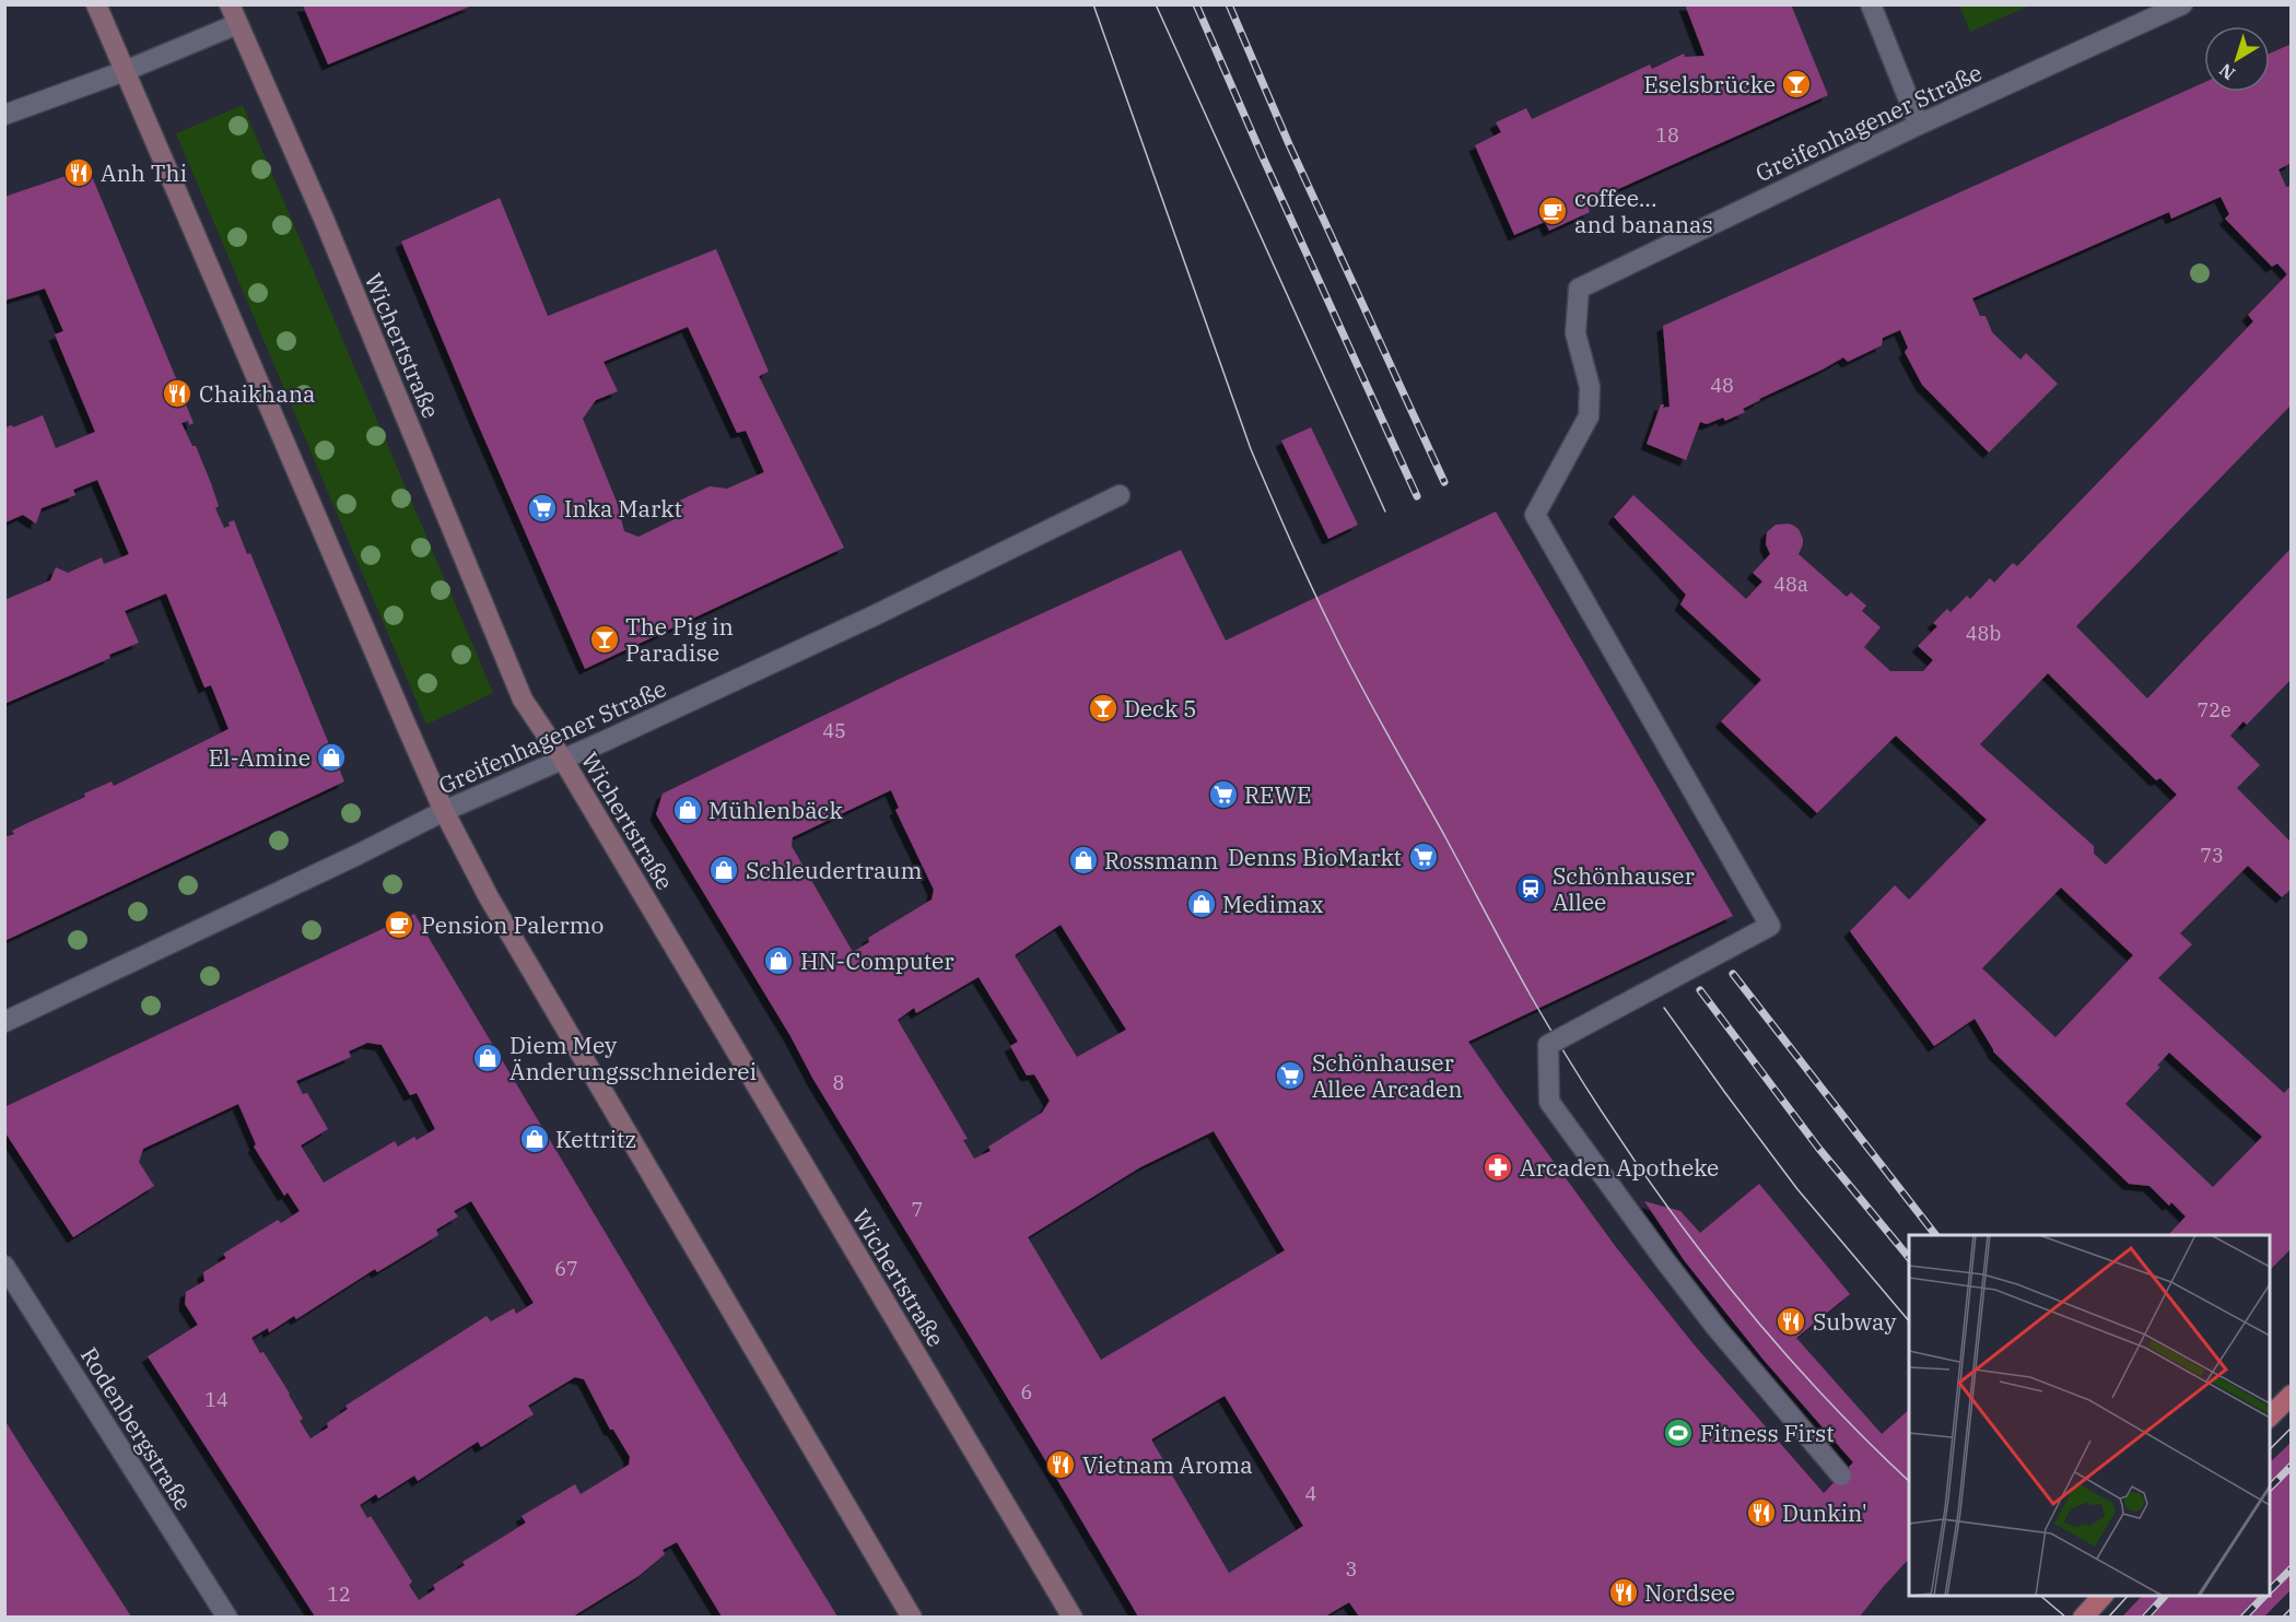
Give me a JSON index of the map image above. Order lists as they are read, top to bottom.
{
  "streets": {
    "street": ["Greifenhagener Straße", "Wichertstraße", "Rodenbergstraße"]
  },
  "crossings": [
    ["Greifenhagener Straße", "Wichertstraße"]
  ],
  "places": {
    "bar": ["Eselsbrücke", "The Pig in Paradise", "Deck 5"],
    "restaurant": [
      "Anh Thi",
      "Chaikhana",
      "Subway",
      "Vietnam Aroma",
      "Dunkin'",
      "Nordsee"
    ],
    "cafe": ["coffee... and bananas", "Pension Palermo"],
    "supermarket": [
      "Inka Markt",
      "REWE",
      "Denns BioMarkt",
      "Schönhauser Allee Arcaden"
    ],
    "shop": [
      "El-Amine",
      "Mühlenbäck",
      "Rossmann",
      "Schleudertraum",
      "Medimax",
      "HN-Computer",
      "Diem Mey Änderungsschneiderei",
      "Kettritz"
    ],
    "station": ["Schönhauser Allee"],
    "pharmacy": ["Arcaden Apotheke"],
    "sports": ["Fitness First"]
  },
  "house_numbers": [
    "18",
    "48",
    "48a",
    "48b",
    "72e",
    "45",
    "73",
    "8",
    "7",
    "67",
    "6",
    "14",
    "4",
    "3",
    "12"
  ],
  "north": "bottom left"
}
